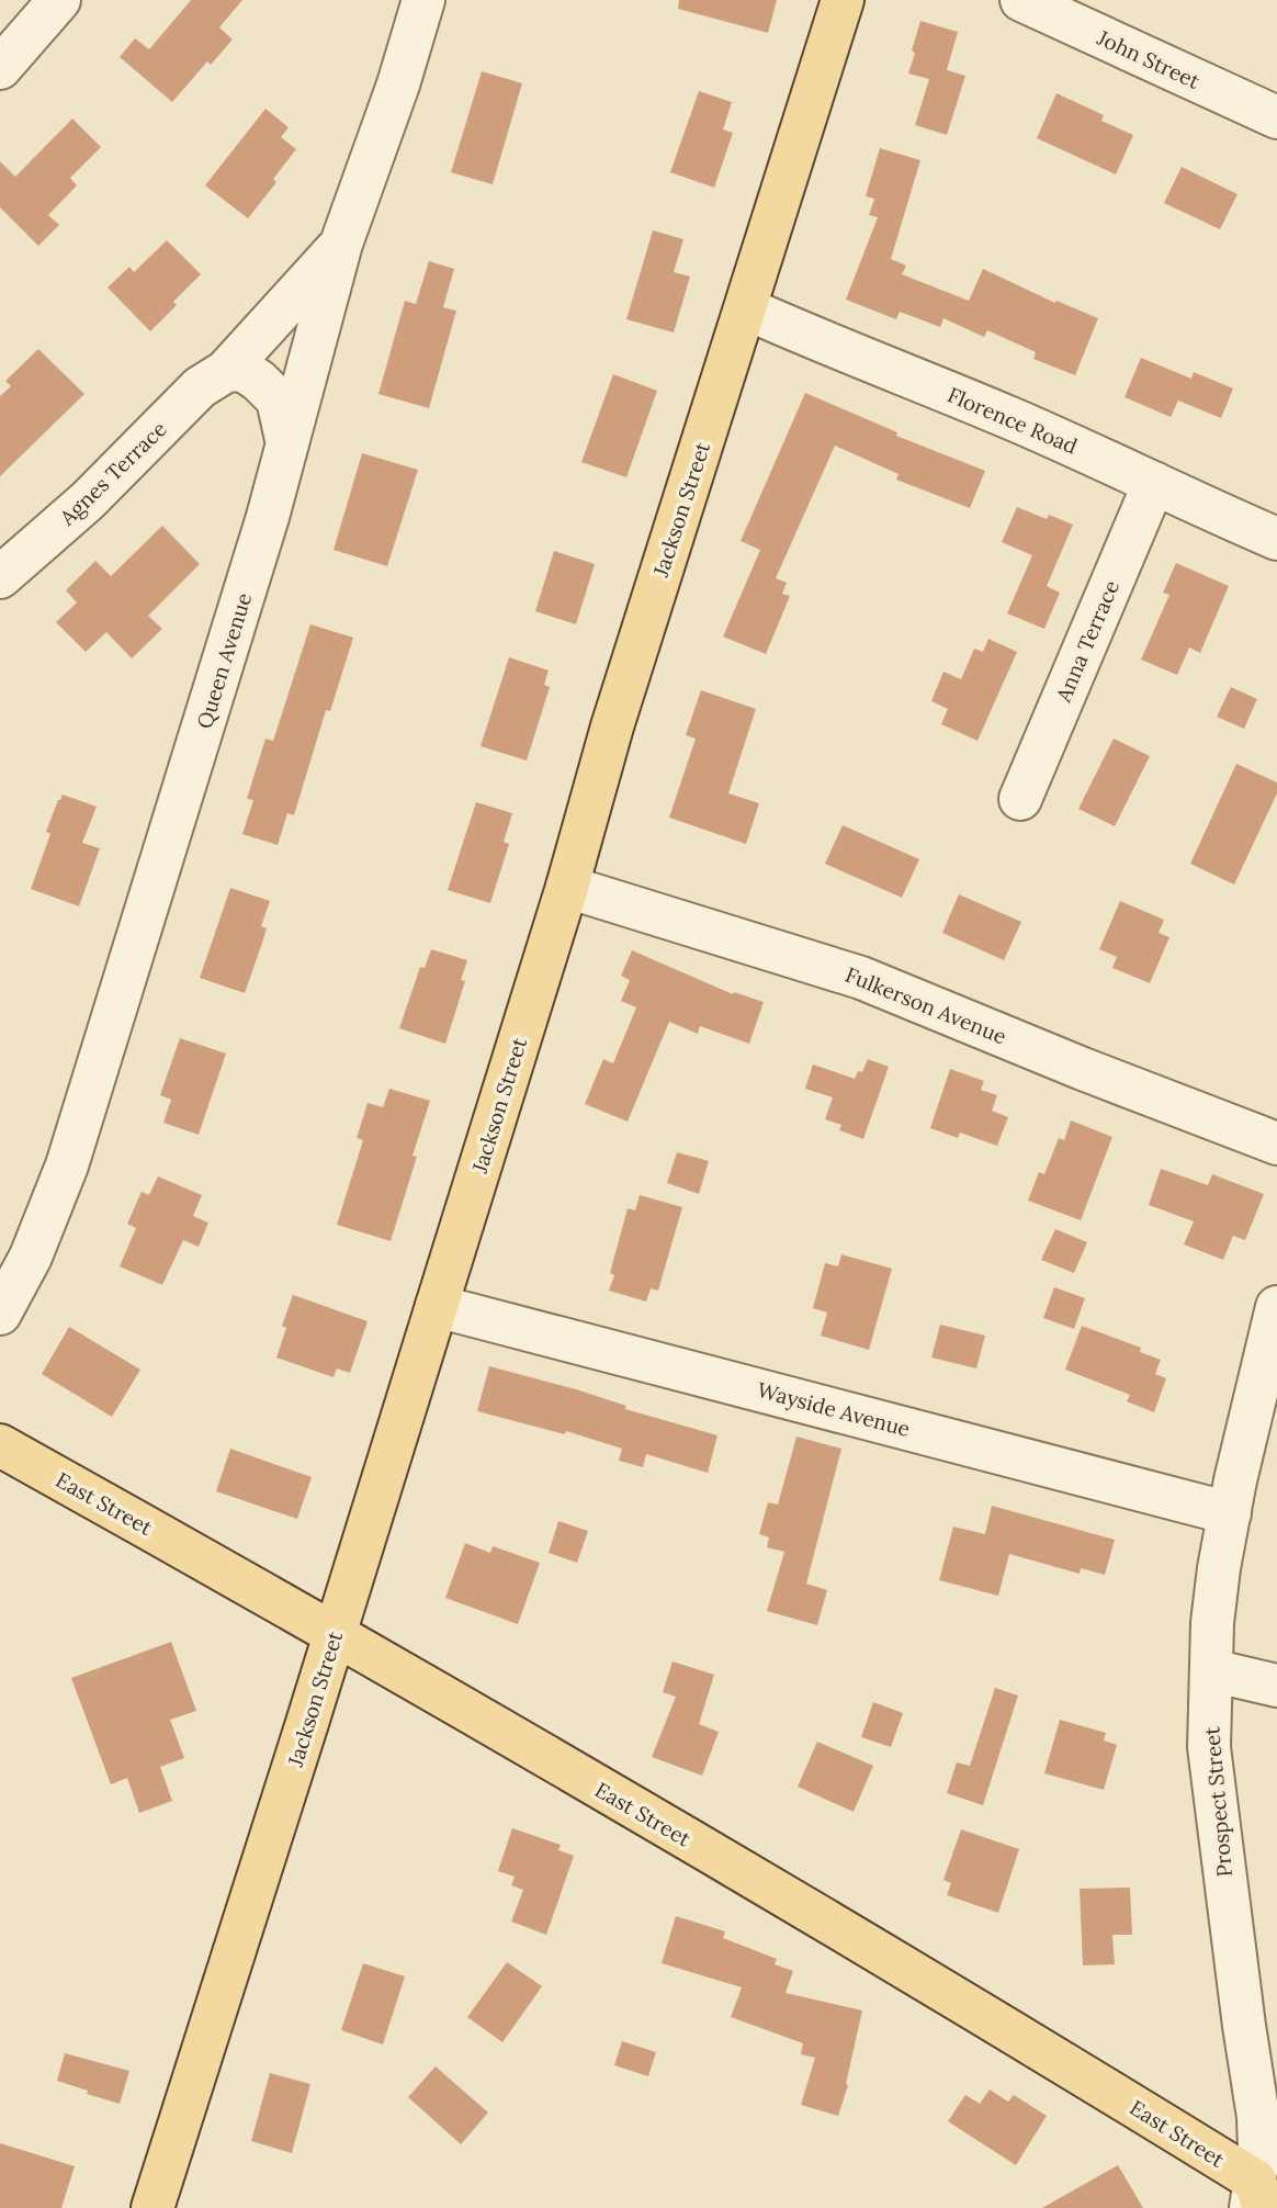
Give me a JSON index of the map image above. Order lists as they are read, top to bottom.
{
  "streets": {
    "main road": ["Jackson Street", "East Street"],
    "street": [
      "John Street",
      "Florence Road",
      "Agnes Terrace",
      "Anna Terrace",
      "Queen Avenue",
      "Fulkerson Avenue",
      "Wayside Avenue",
      "Prospect Street"
    ]
  },
  "crossings": [
    ["Florence Road", "Jackson Street"],
    ["Florence Road", "Anna Terrace"],
    ["Agnes Terrace", "Queen Avenue"],
    ["Jackson Street", "Fulkerson Avenue"],
    ["Jackson Street", "Wayside Avenue"],
    ["Jackson Street", "East Street"],
    ["Wayside Avenue", "Prospect Street"],
    ["East Street", "Prospect Street"]
  ]
}
